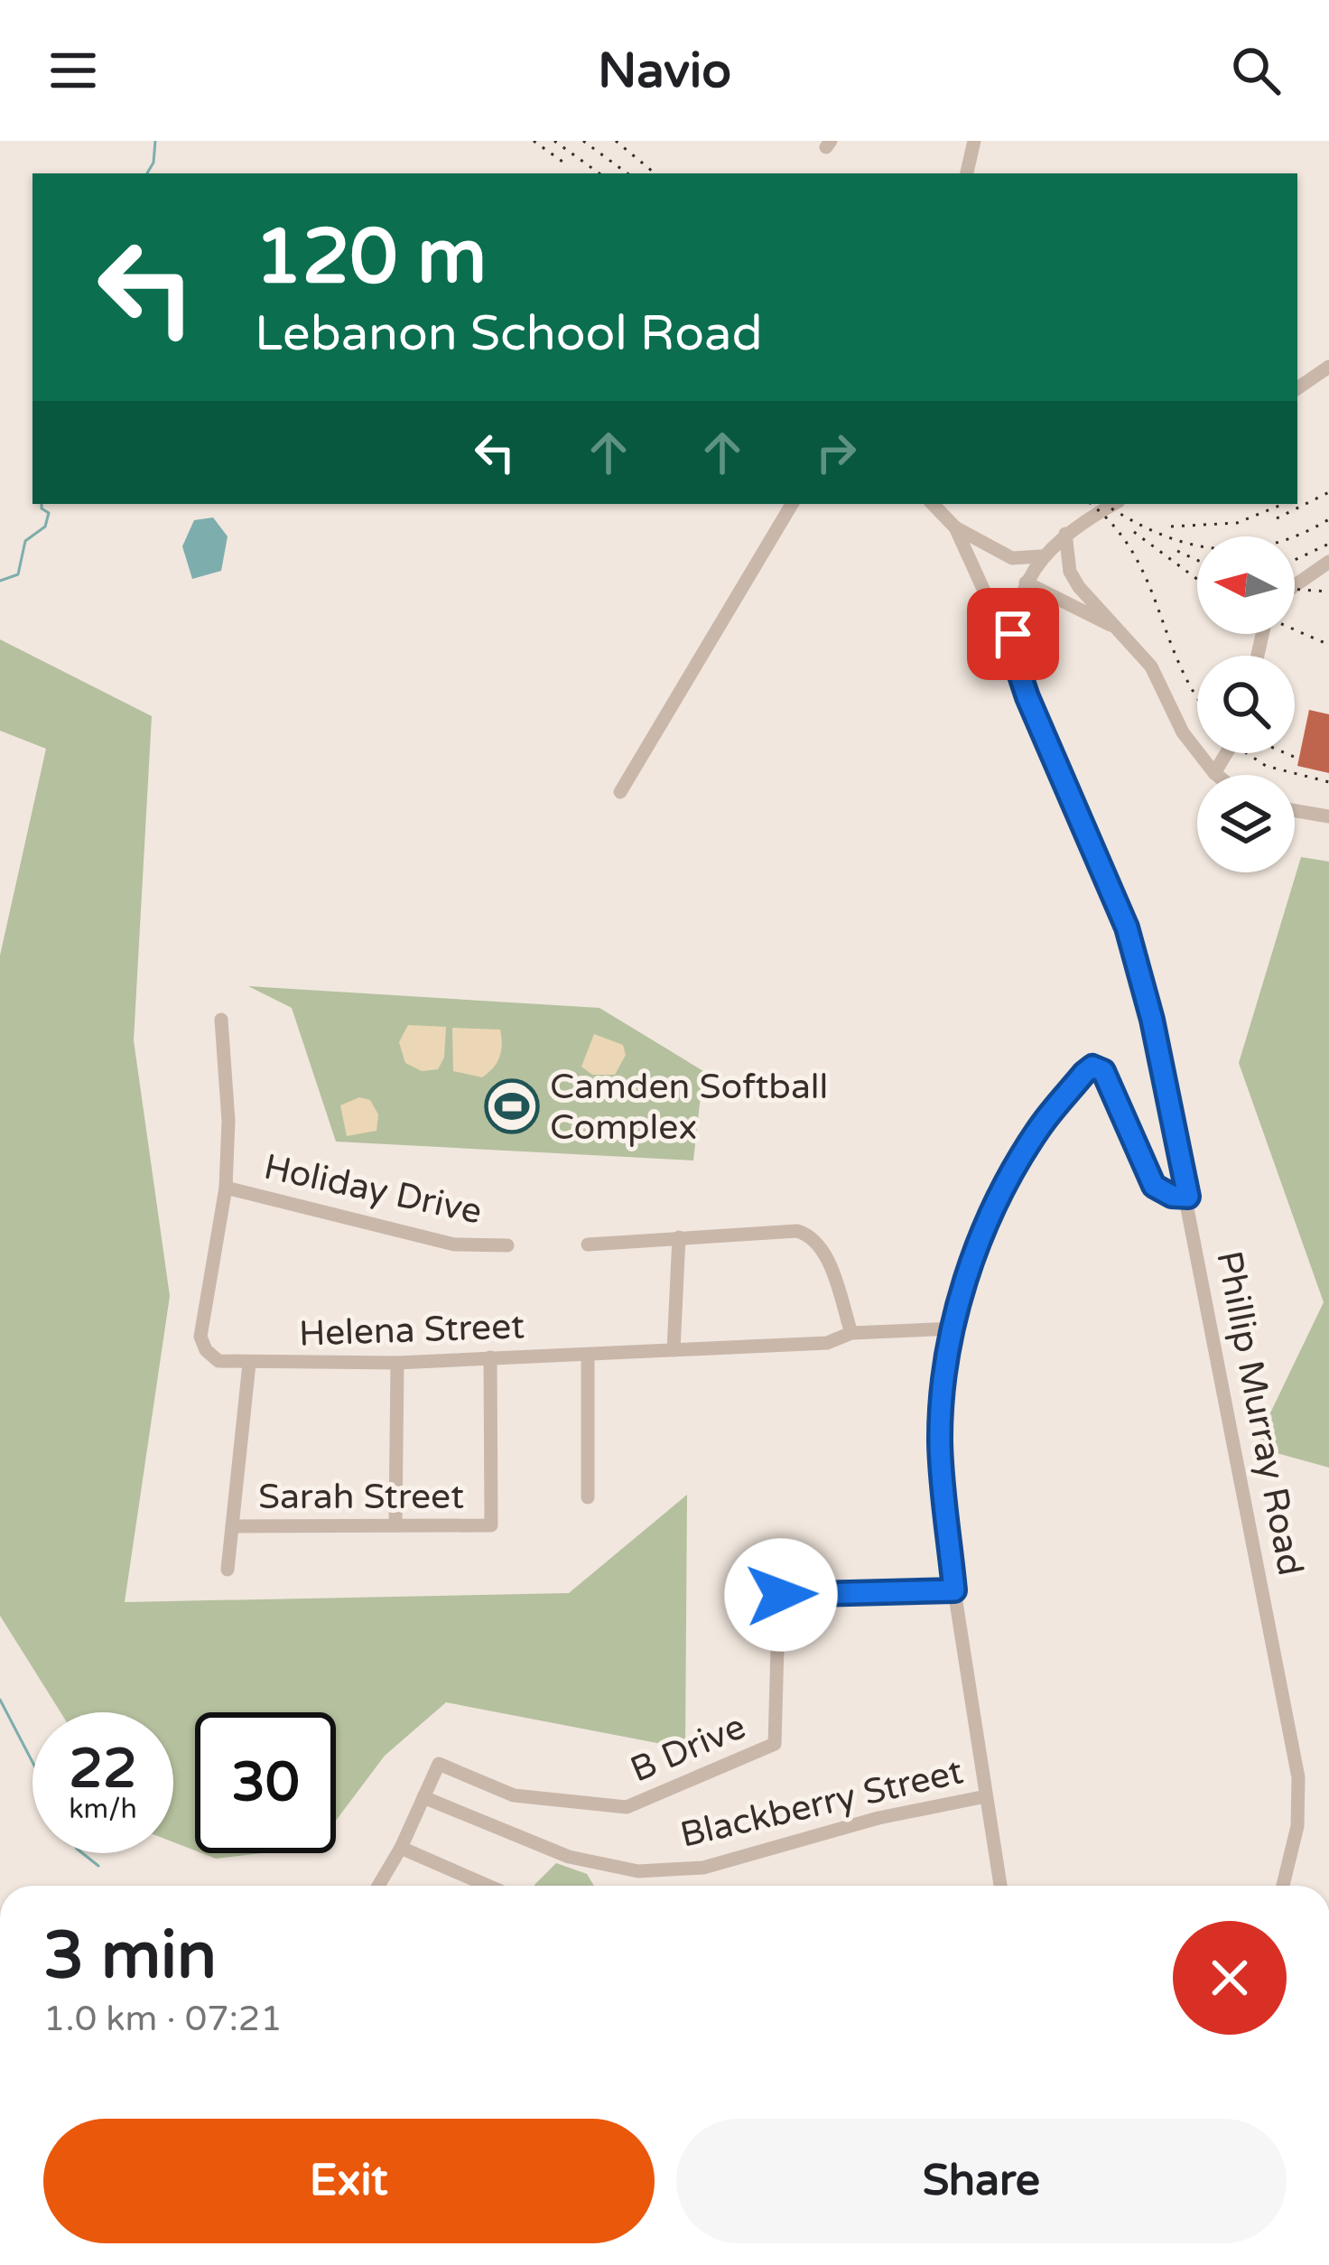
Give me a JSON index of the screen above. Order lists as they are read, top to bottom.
{
  "streets": {
    "street": [
      "Holiday Drive",
      "Helena Street",
      "Phillip Murray Road",
      "Sarah Street",
      "B Drive",
      "Blackberry Street"
    ]
  },
  "crossings": [
    ["Holiday Drive", "Helena Street"],
    ["Helena Street", "Sarah Street"],
    ["B Drive", "Blackberry Street"]
  ],
  "places": {
    "sports": ["Camden Softball Complex"]
  },
  "north": "left",
  "page": {
    "header": "Navio",
    "turn": ["120 m", "Lebanon School Road"],
    "speed": "22 km/h",
    "limit": "30",
    "heading": ["3 min", "1.0 km · 07:21"],
    "buttons": ["Exit", "Share"]
  }
}
